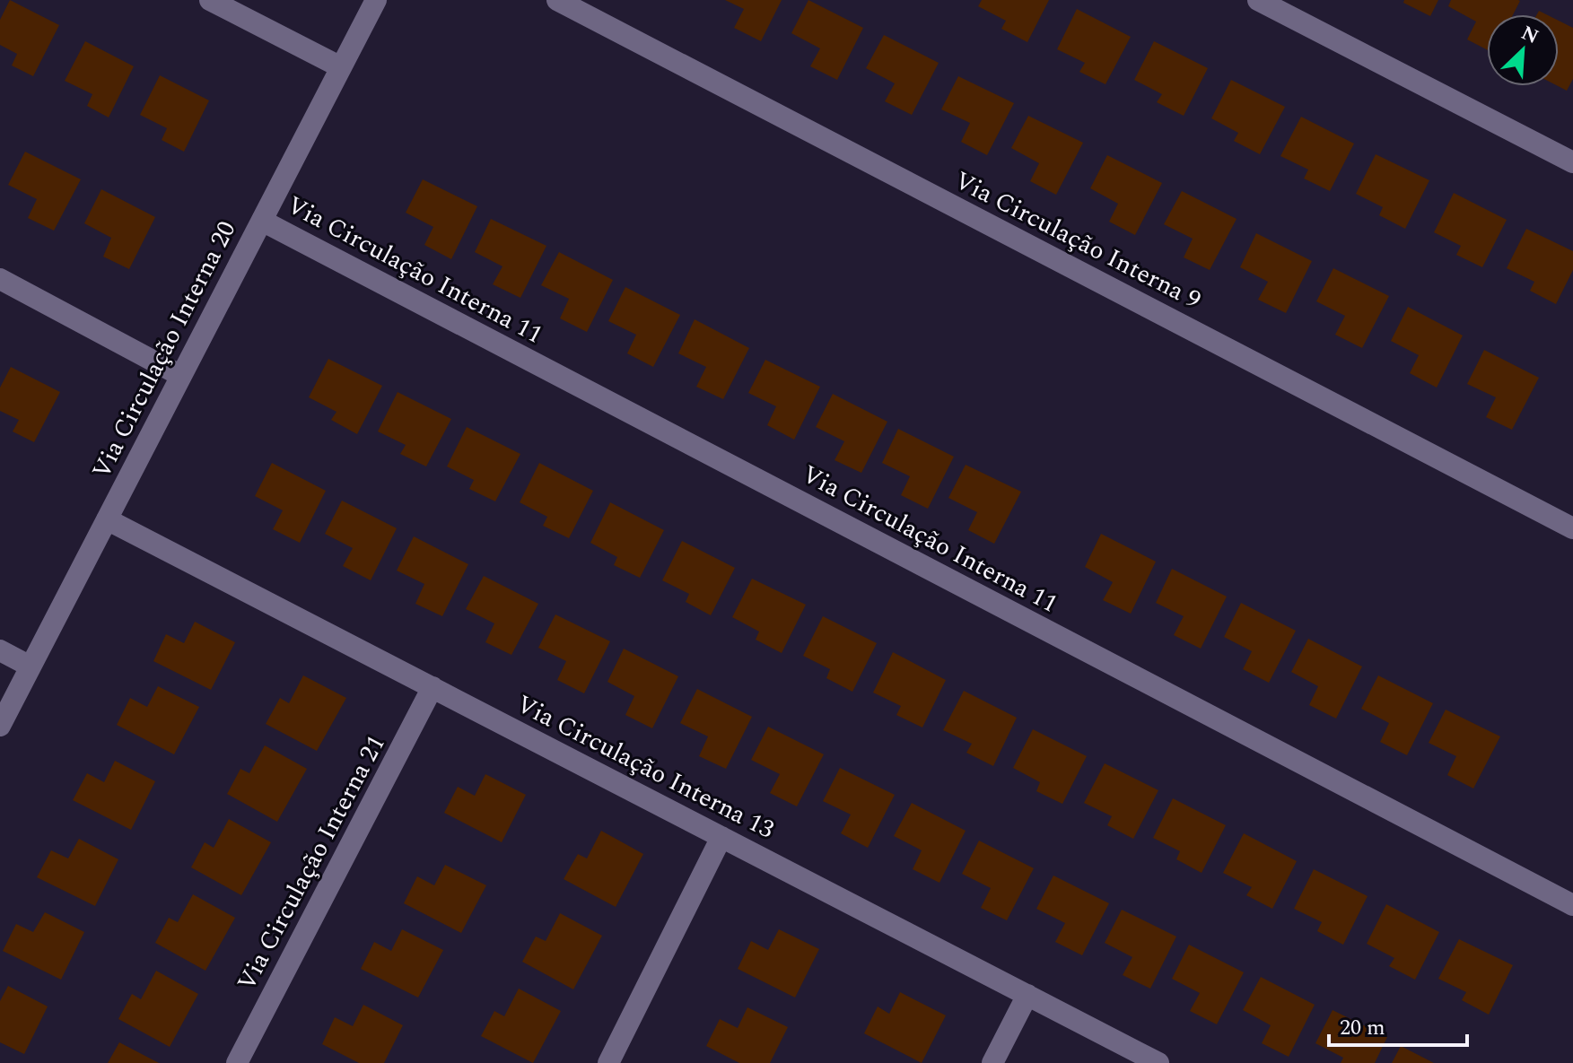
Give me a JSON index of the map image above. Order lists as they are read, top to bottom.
{
  "streets": {
    "street": [
      "Via Circulação Interna 9",
      "Via Circulação Interna 11",
      "Via Circulação Interna 20",
      "Via Circulação Interna 13",
      "Via Circulação Interna 21"
    ]
  },
  "crossings": [
    ["Via Circulação Interna 11", "Via Circulação Interna 20"],
    ["Via Circulação Interna 20", "Via Circulação Interna 13"],
    ["Via Circulação Interna 13", "Via Circulação Interna 21"]
  ],
  "scale_bar": "20 m",
  "north": "top right"
}
